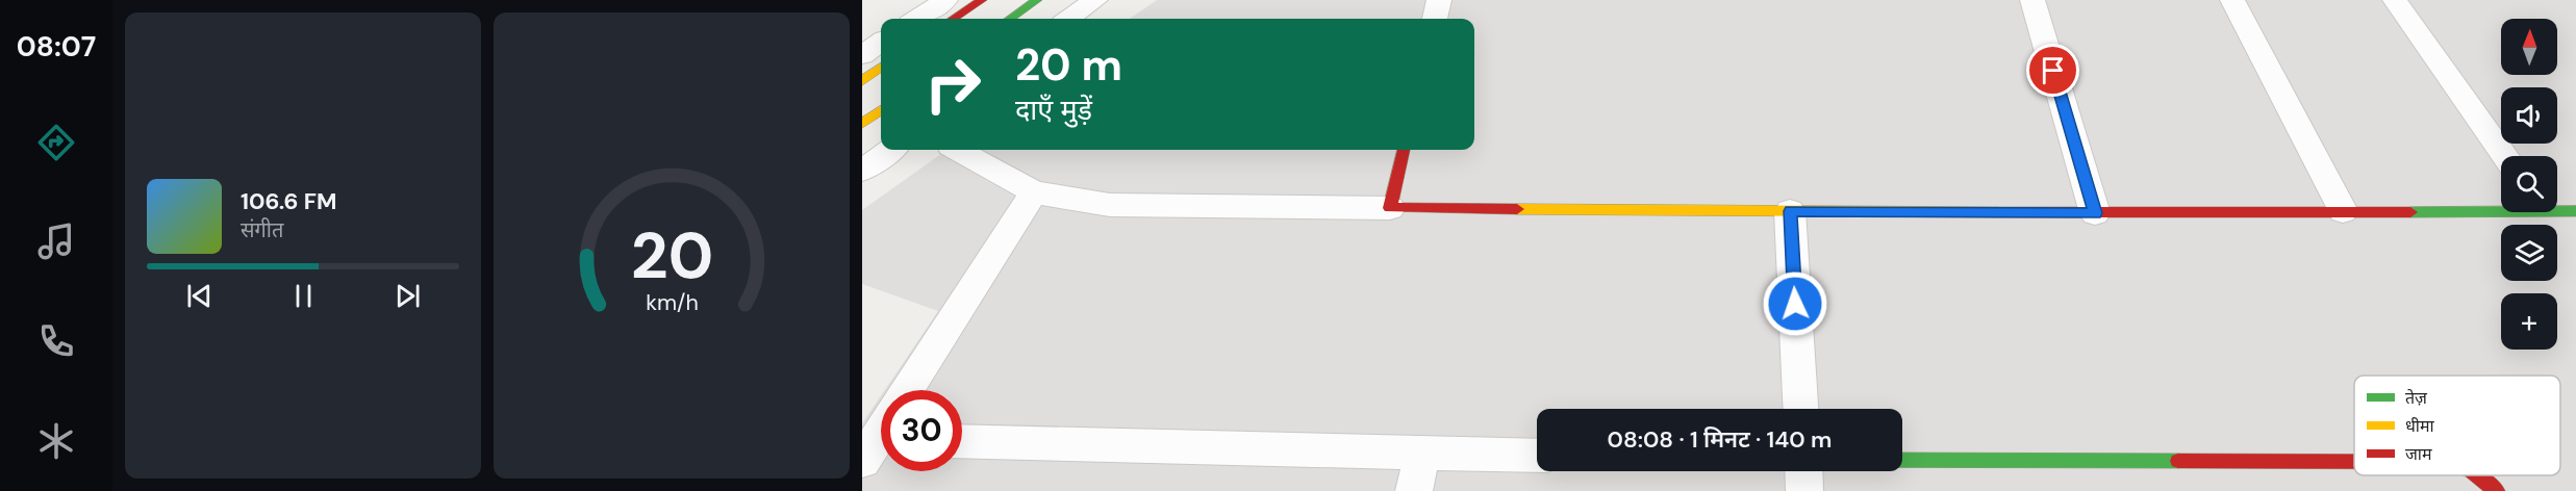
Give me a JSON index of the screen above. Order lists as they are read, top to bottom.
{
  "legend": ["तेज़", "धीमा", "जाम"],
  "north": "top",
  "page": {
    "tabs": "08:07",
    "map_buttons": "+",
    "turn": ["20 m", "दाएँ मुड़ें"],
    "song": ["106.6 FM", "संगीत"],
    "limit": "30",
    "trip": "08:08 · 1 मिनट · 140 m",
    "gauge": ["20", "km/h"]
  }
}
